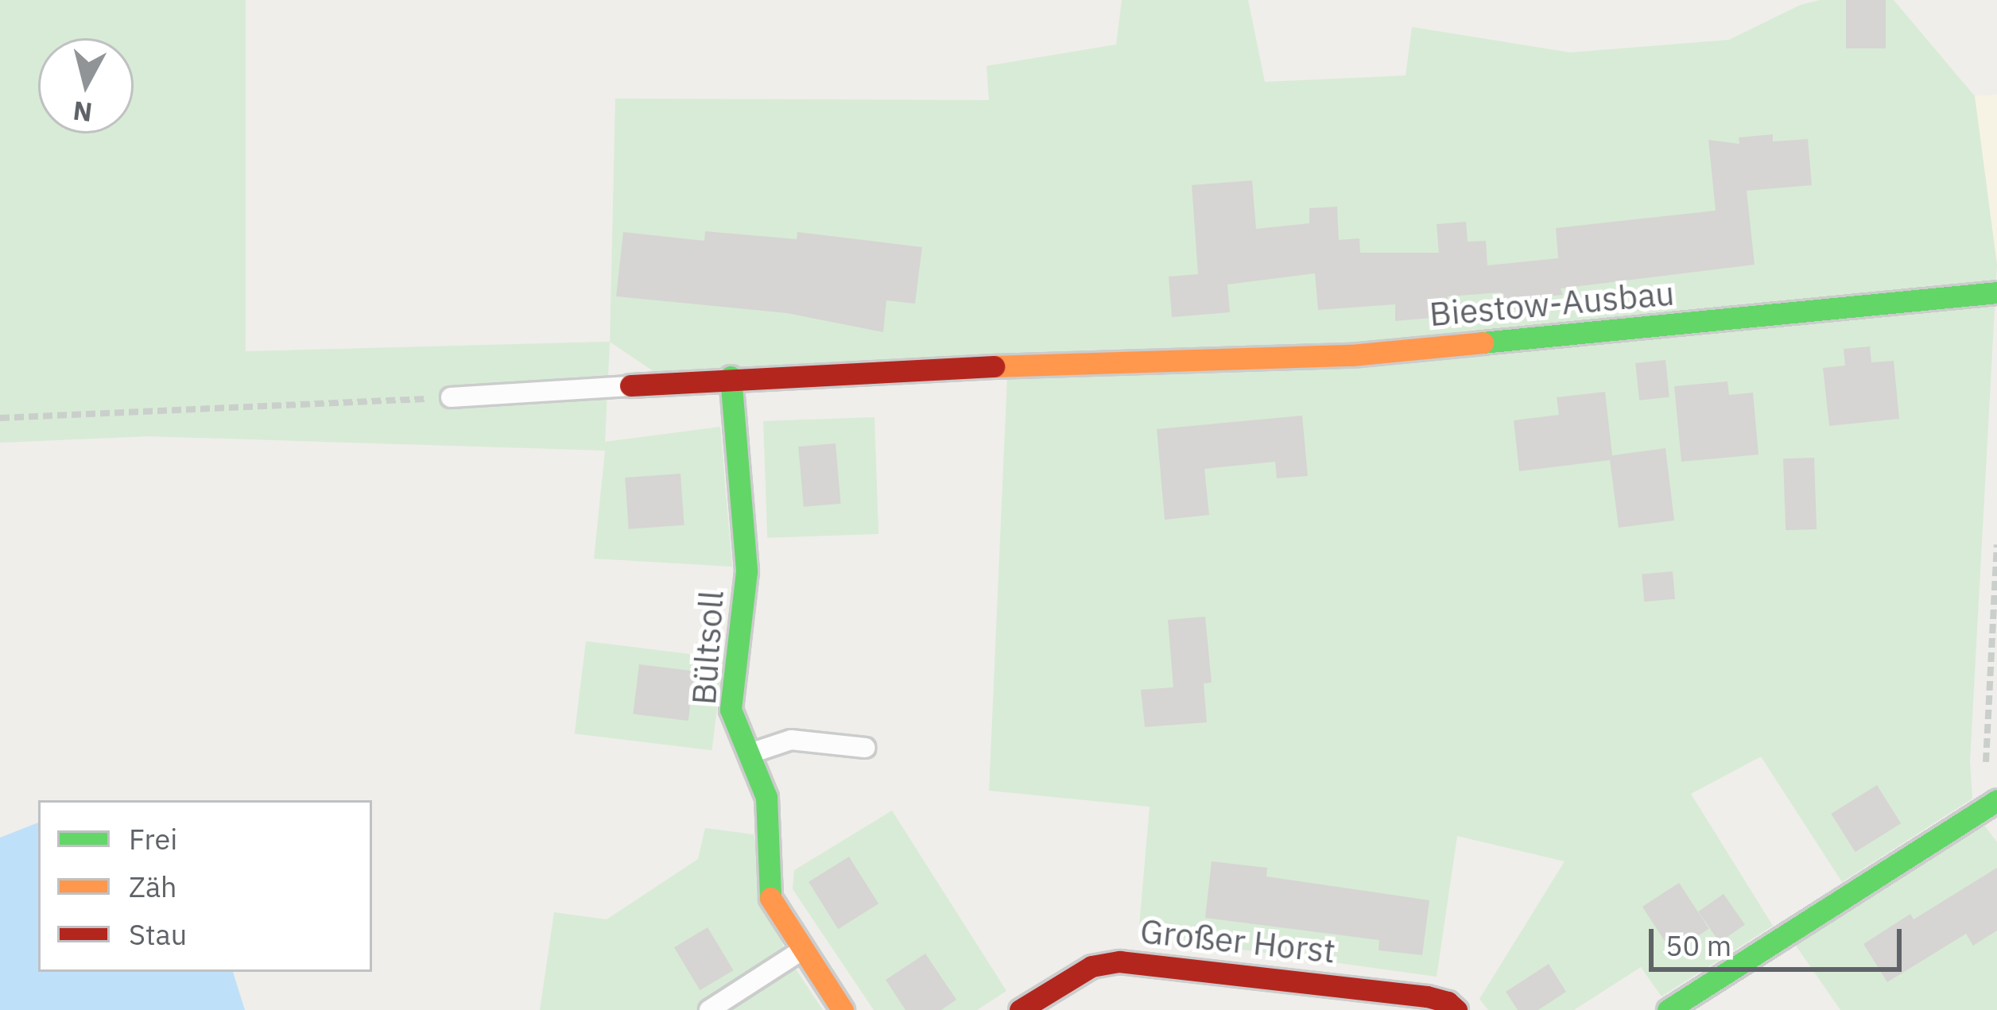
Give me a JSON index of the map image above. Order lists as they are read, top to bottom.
{
  "streets": {
    "street": ["Biestow-Ausbau", "Bültsoll", "Großer Horst"]
  },
  "crossings": [
    ["Biestow-Ausbau", "Bültsoll"]
  ],
  "legend": ["Frei", "Zäh", "Stau"],
  "scale_bar": "50 m",
  "north": "bottom"
}
